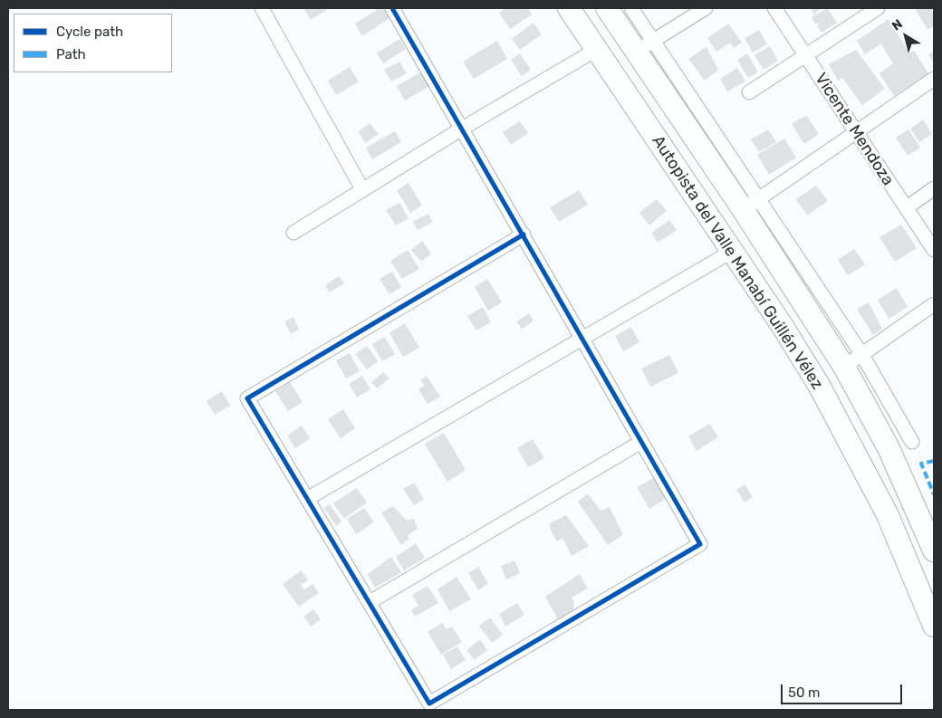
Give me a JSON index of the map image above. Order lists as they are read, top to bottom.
{
  "streets": {
    "main road": ["Autopista del Valle Manabí Guillén Vélez"],
    "street": ["Vicente Mendoza"]
  },
  "legend": ["Cycle path", "Path"],
  "scale_bar": "50 m",
  "north": "top left"
}
